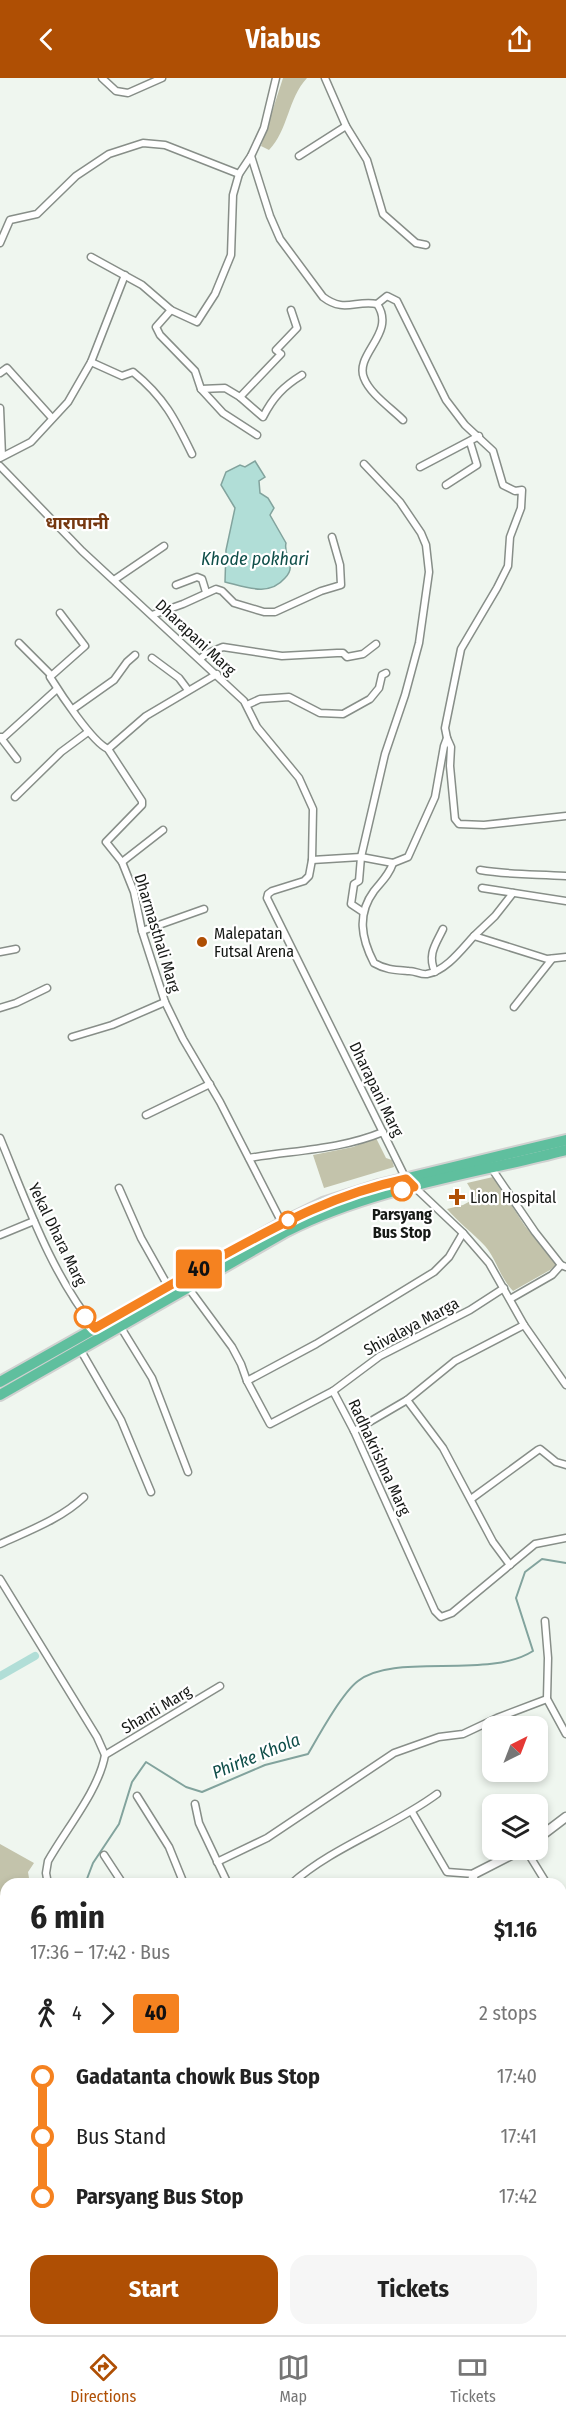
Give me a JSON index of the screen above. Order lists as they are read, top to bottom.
{
  "streets": {
    "street": [
      "Dharapani Marg",
      "Dharmasthali Marg",
      "Yekal Dhara Marg",
      "Shivalaya Marga",
      "Radhakrishna Marg",
      "Shanti Marg"
    ]
  },
  "crossings": [
    ["Shivalaya Marga", "Radhakrishna Marg"]
  ],
  "districts": ["धारापानी"],
  "water": ["Khode pokhari", "Phirke Khola"],
  "places": {
    "other": ["Malepatan Futsal Arena", "Parsyang Bus Stop"],
    "health": ["Lion Hospital"]
  },
  "lines": ["bus line 40"],
  "north": "top right",
  "page": {
    "header": "Viabus",
    "on_map": "40",
    "heading": ["6 min", "17:36 – 17:42 · Bus", "$1.16"],
    "legs": ["4", "40", "2 stops"],
    "list": [
      {
        "name": "Gadatanta chowk Bus Stop",
        "value": "17:40"
      },
      {
        "name": "Bus Stand",
        "value": "17:41"
      },
      {
        "name": "Parsyang Bus Stop",
        "value": "17:42"
      }
    ],
    "buttons": ["Start", "Tickets"],
    "tabs": ["Directions", "Map", "Tickets"]
  }
}
